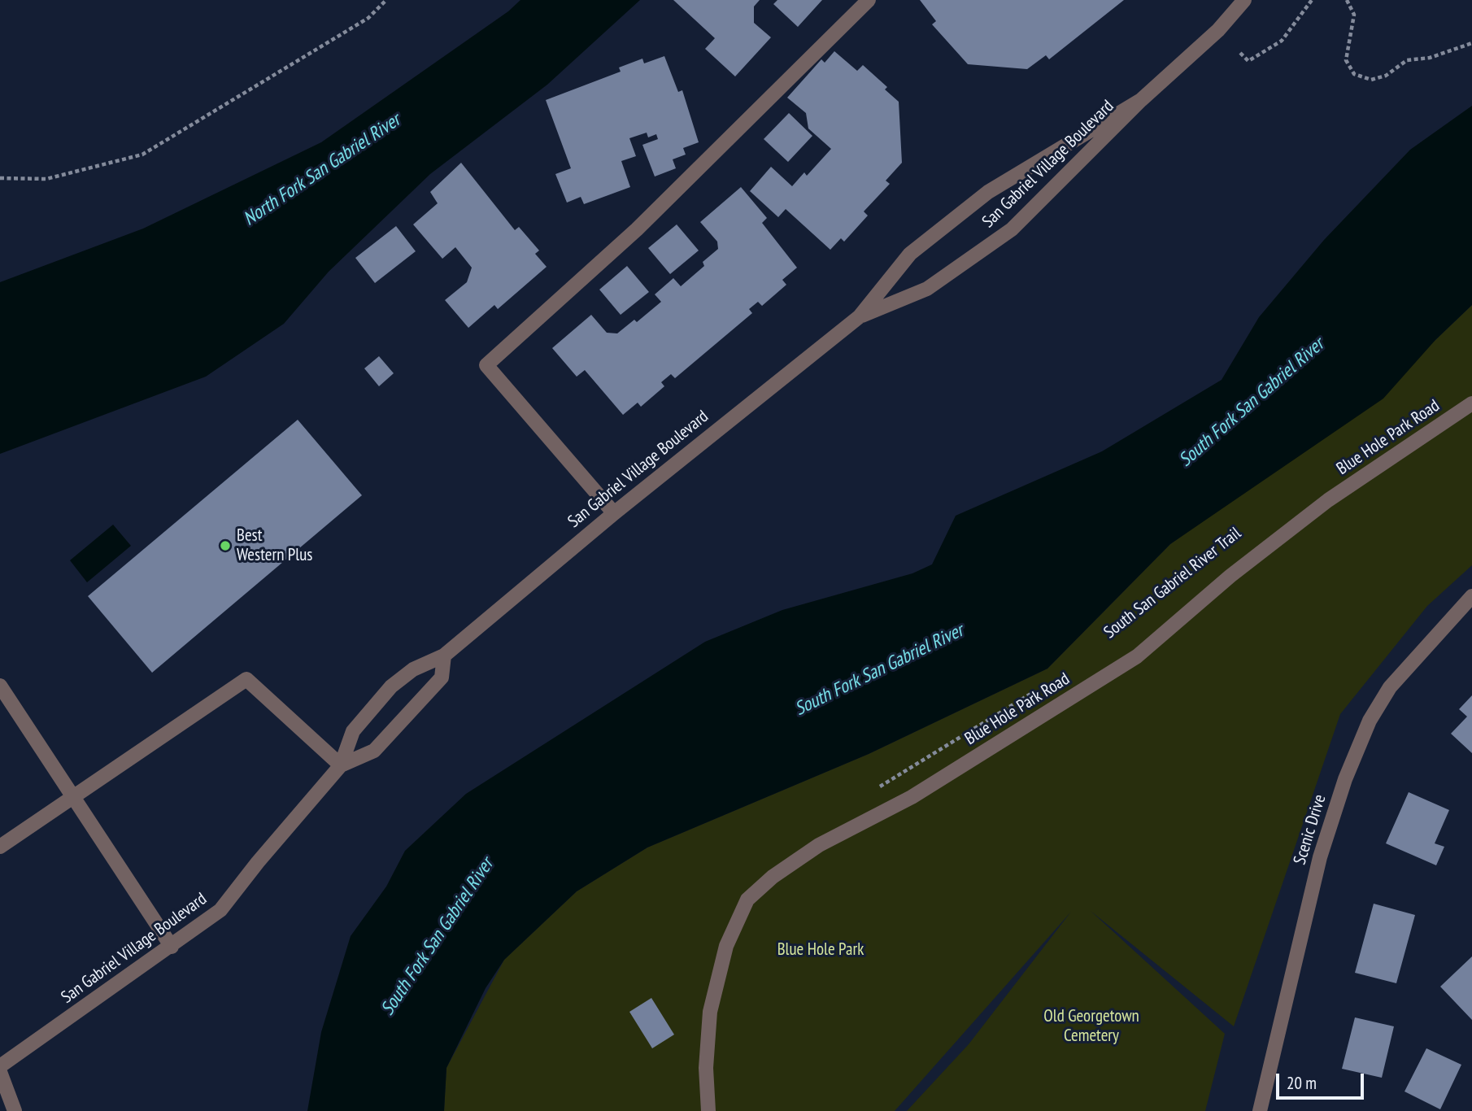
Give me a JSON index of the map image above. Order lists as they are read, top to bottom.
{
  "streets": {
    "street": ["San Gabriel Village Boulevard", "Blue Hole Park Road", "Scenic Drive"]
  },
  "water": ["North Fork San Gabriel River", "South Fork San Gabriel River"],
  "parks": ["Blue Hole Park", "Old Georgetown Cemetery"],
  "places": ["Best Western Plus"],
  "scale_bar": "20 m"
}
